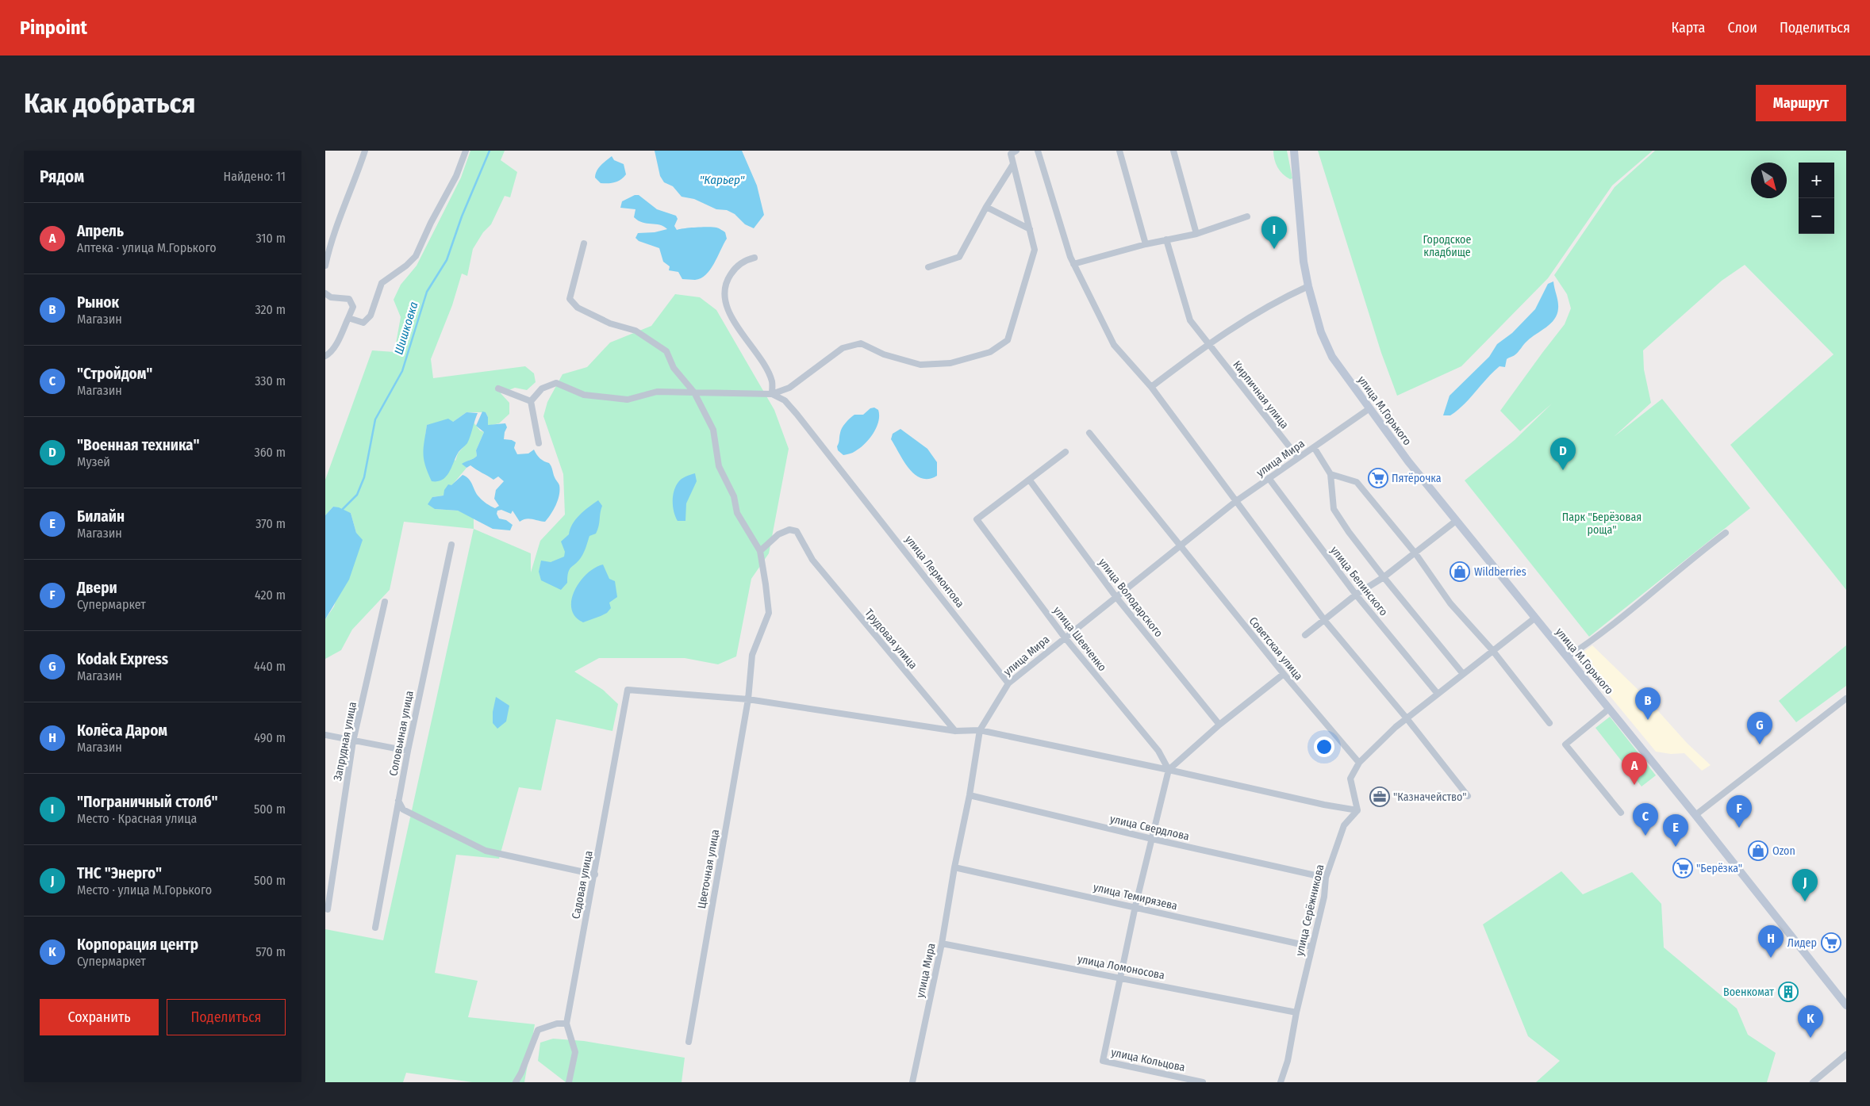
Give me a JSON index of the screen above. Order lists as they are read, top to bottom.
{
  "streets": {
    "main road": ["улица М.Горького"],
    "street": [
      "Кирпичная улица",
      "улица Мира",
      "улица Лермонтова",
      "улица Белинского",
      "улица Володарского",
      "Трудовая улица",
      "улица Шевченко",
      "Советская улица",
      "Соловьиная улица",
      "Запрудная улица",
      "улица Свердлова",
      "Цветочная улица",
      "Садовая улица",
      "улица Темирязева",
      "улица Серёжникова",
      "улица Ломоносова",
      "улица Кольцова"
    ]
  },
  "crossings": [
    ["Кирпичная улица", "улица Мира"],
    ["улица М.Горького", "улица Мира"],
    ["улица Мира", "улица Лермонтова"],
    ["улица Мира", "улица Белинского"],
    ["улица Мира", "улица Володарского"],
    ["улица Мира", "улица Шевченко"],
    ["улица Мира", "Советская улица"],
    ["улица Мира", "улица Свердлова"],
    ["улица Мира", "улица Темирязева"],
    ["улица Мира", "улица Ломоносова"],
    ["улица Володарского", "улица Шевченко"],
    ["Трудовая улица", "Цветочная улица"],
    ["улица Свердлова", "улица Серёжникова"],
    ["Цветочная улица", "Садовая улица"],
    ["улица Темирязева", "улица Серёжникова"],
    ["улица Серёжникова", "улица Ломоносова"],
    ["улица Ломоносова", "улица Кольцова"]
  ],
  "water": ["\"Карьер\"", "Шишковка"],
  "parks": ["Городское кладбище", "Парк \"Берёзовая роща\""],
  "places": {
    "supermarket": ["Пятёрочка", "\"Берёзка\"", "Лидер"],
    "shop": ["Wildberries", "Ozon"],
    "office": ["\"Казначейство\""],
    "building": ["Военкомат"]
  },
  "north": "bottom right",
  "page": {
    "header": "Pinpoint",
    "nav": ["Карта", "Слои", "Поделиться"],
    "buttons": [
      "Маршрут",
      ["Сохранить", "Поделиться"]
    ],
    "title": "Как добраться",
    "heading": ["Рядом", "Найдено: 11"],
    "map_buttons": ["+", "−"],
    "list": [
      {
        "mark": "A",
        "name": "Апрель",
        "note": "Аптека · улица М.Горького",
        "value": "310 m"
      },
      {
        "mark": "B",
        "name": "Рынок",
        "note": "Магазин",
        "value": "320 m"
      },
      {
        "mark": "C",
        "name": "\"Стройдом\"",
        "note": "Магазин",
        "value": "330 m"
      },
      {
        "mark": "D",
        "name": "\"Военная техника\"",
        "note": "Музей",
        "value": "360 m"
      },
      {
        "mark": "E",
        "name": "Билайн",
        "note": "Магазин",
        "value": "370 m"
      },
      {
        "mark": "F",
        "name": "Двери",
        "note": "Супермаркет",
        "value": "420 m"
      },
      {
        "mark": "G",
        "name": "Kodak Express",
        "note": "Магазин",
        "value": "440 m"
      },
      {
        "mark": "H",
        "name": "Колёса Даром",
        "note": "Магазин",
        "value": "490 m"
      },
      {
        "mark": "I",
        "name": "\"Пограничный столб\"",
        "note": "Место · Красная улица",
        "value": "500 m"
      },
      {
        "mark": "J",
        "name": "ТНС \"Энерго\"",
        "note": "Место · улица М.Горького",
        "value": "500 m"
      },
      {
        "mark": "K",
        "name": "Корпорация центр",
        "note": "Супермаркет",
        "value": "570 m"
      }
    ],
    "pins": [
      "I",
      "D",
      "B",
      "G",
      "A",
      "F",
      "C",
      "E",
      "J",
      "H",
      "K"
    ]
  }
}
